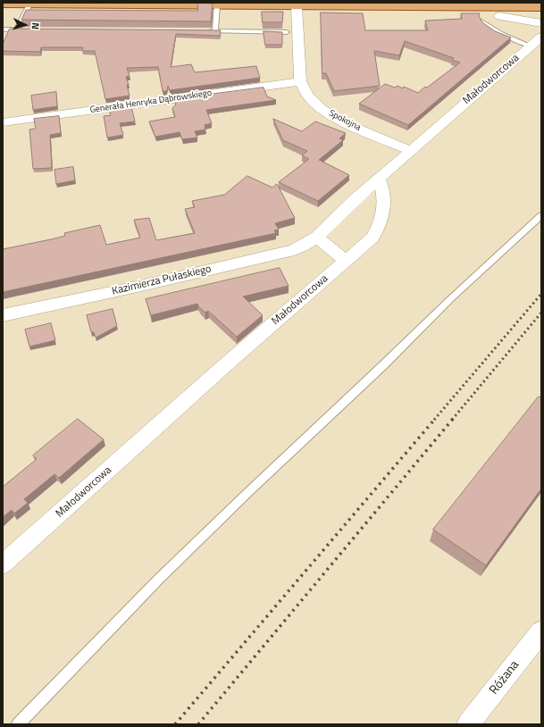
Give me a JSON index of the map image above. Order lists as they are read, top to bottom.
{
  "streets": {
    "street": [
      "Małodworcowa",
      "Generała Henryka Dąbrowskiego",
      "Spokojna",
      "Kazimierza Pułaskiego",
      "Różana"
    ]
  },
  "crossings": [
    ["Małodworcowa", "Spokojna"],
    ["Małodworcowa", "Kazimierza Pułaskiego"],
    ["Generała Henryka Dąbrowskiego", "Spokojna"]
  ],
  "north": "right"
}
